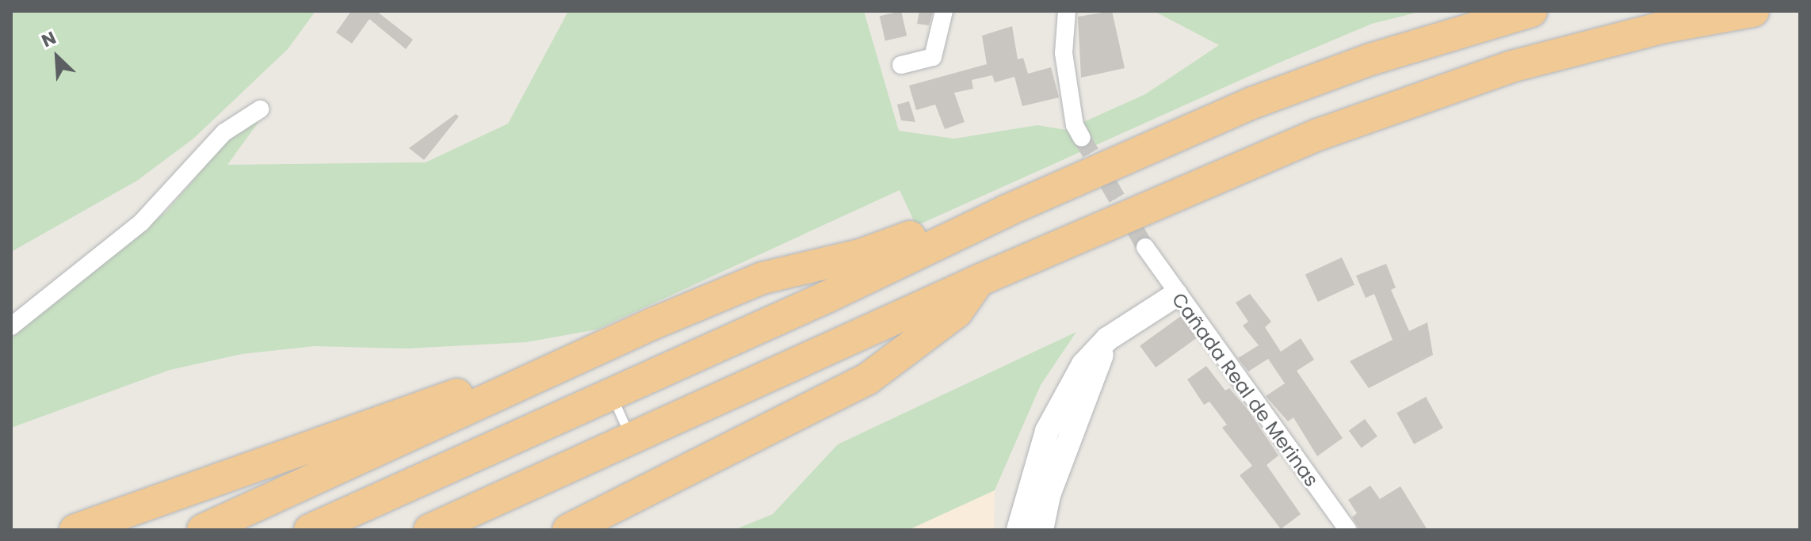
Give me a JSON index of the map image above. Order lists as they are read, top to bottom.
{
  "streets": {
    "street": ["Cañada Real de Merinas"]
  },
  "north": "top left"
}
